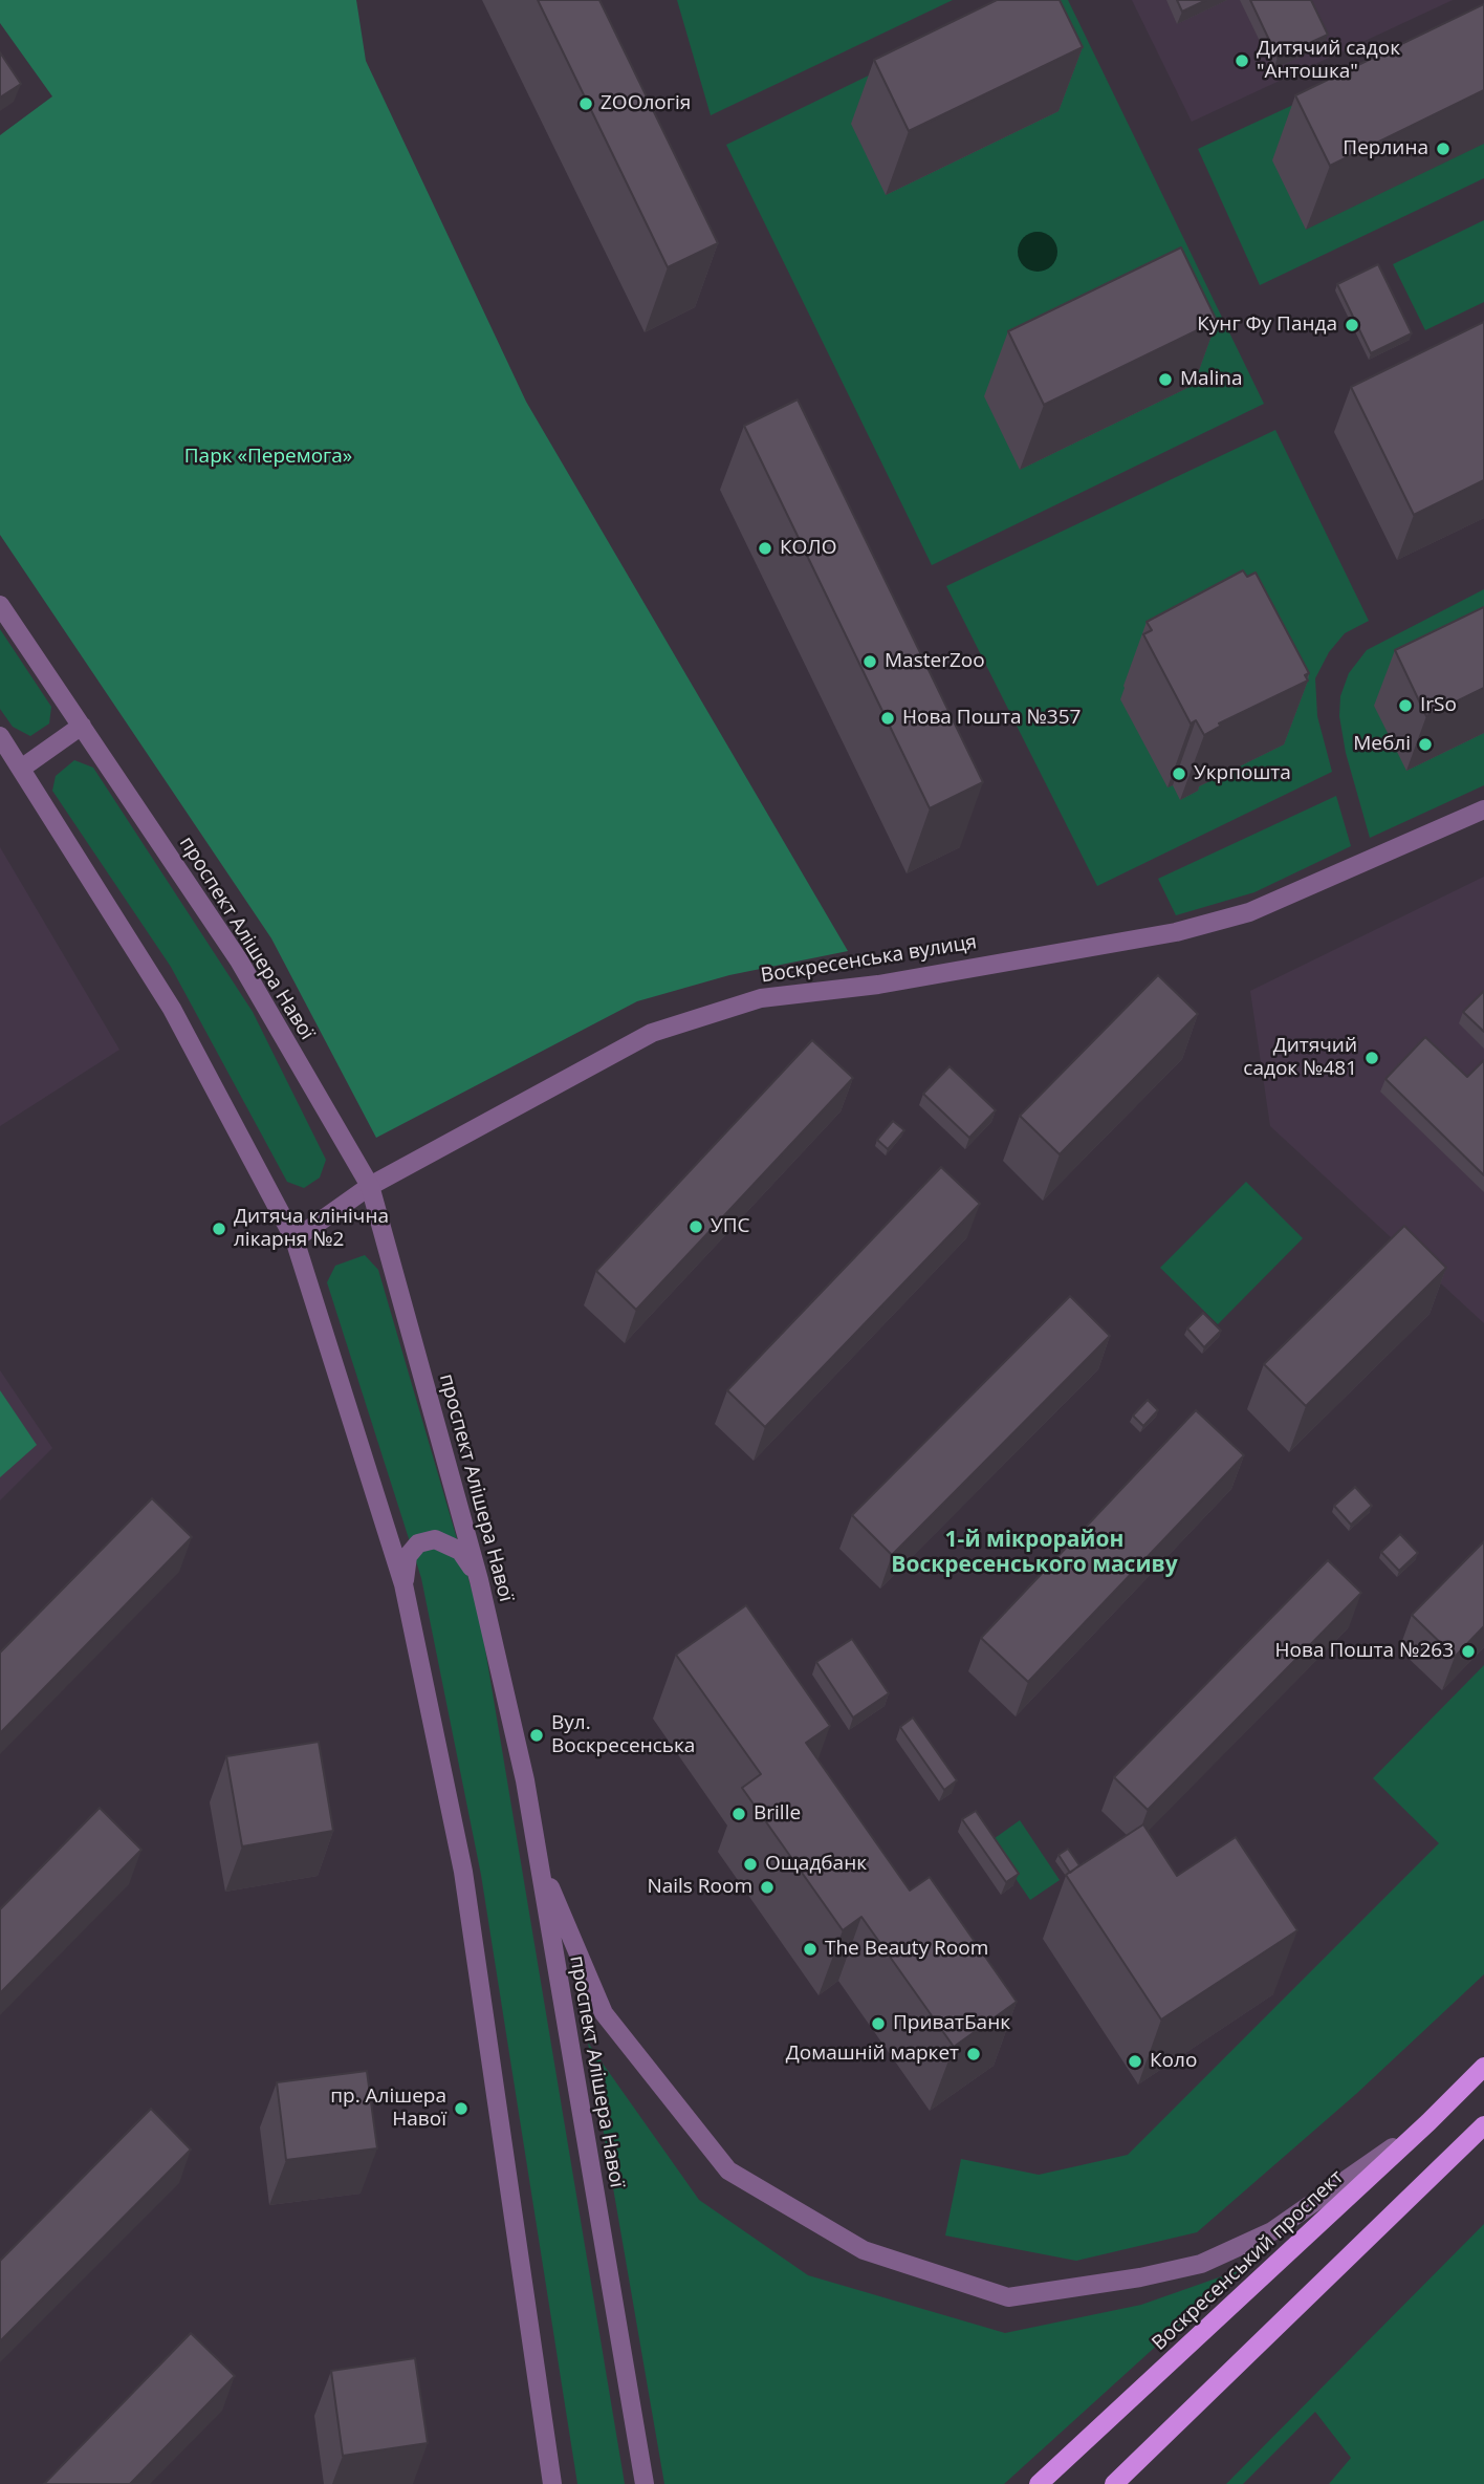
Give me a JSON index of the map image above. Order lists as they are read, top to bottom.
{
  "streets": {
    "main road": ["Воскресенський проспект"],
    "street": ["проспект Алішера Навої", "Воскресенська вулиця"]
  },
  "crossings": [
    ["проспект Алішера Навої", "Воскресенська вулиця"]
  ],
  "districts": ["1-й мікрорайон Воскресенського масиву"],
  "parks": ["Парк «Перемога»"],
  "places": [
    "Дитячий садок \"Антошка\"",
    "ZООлогія",
    "Перлина",
    "Кунг Фу Панда",
    "Malina",
    "КОЛО",
    "MasterZoo",
    "IrSo",
    "Нова Пошта №357",
    "Меблі",
    "Укрпошта",
    "Дитячий садок №481",
    "УПС",
    "Дитяча клінічна лікарня №2",
    "Нова Пошта №263",
    "Вул. Воскресенська",
    "Brille",
    "Ощадбанк",
    "Nails Room",
    "The Beauty Room",
    "ПриватБанк",
    "Домашній маркет",
    "Коло",
    "пр. Алішера Навої"
  ]
}
